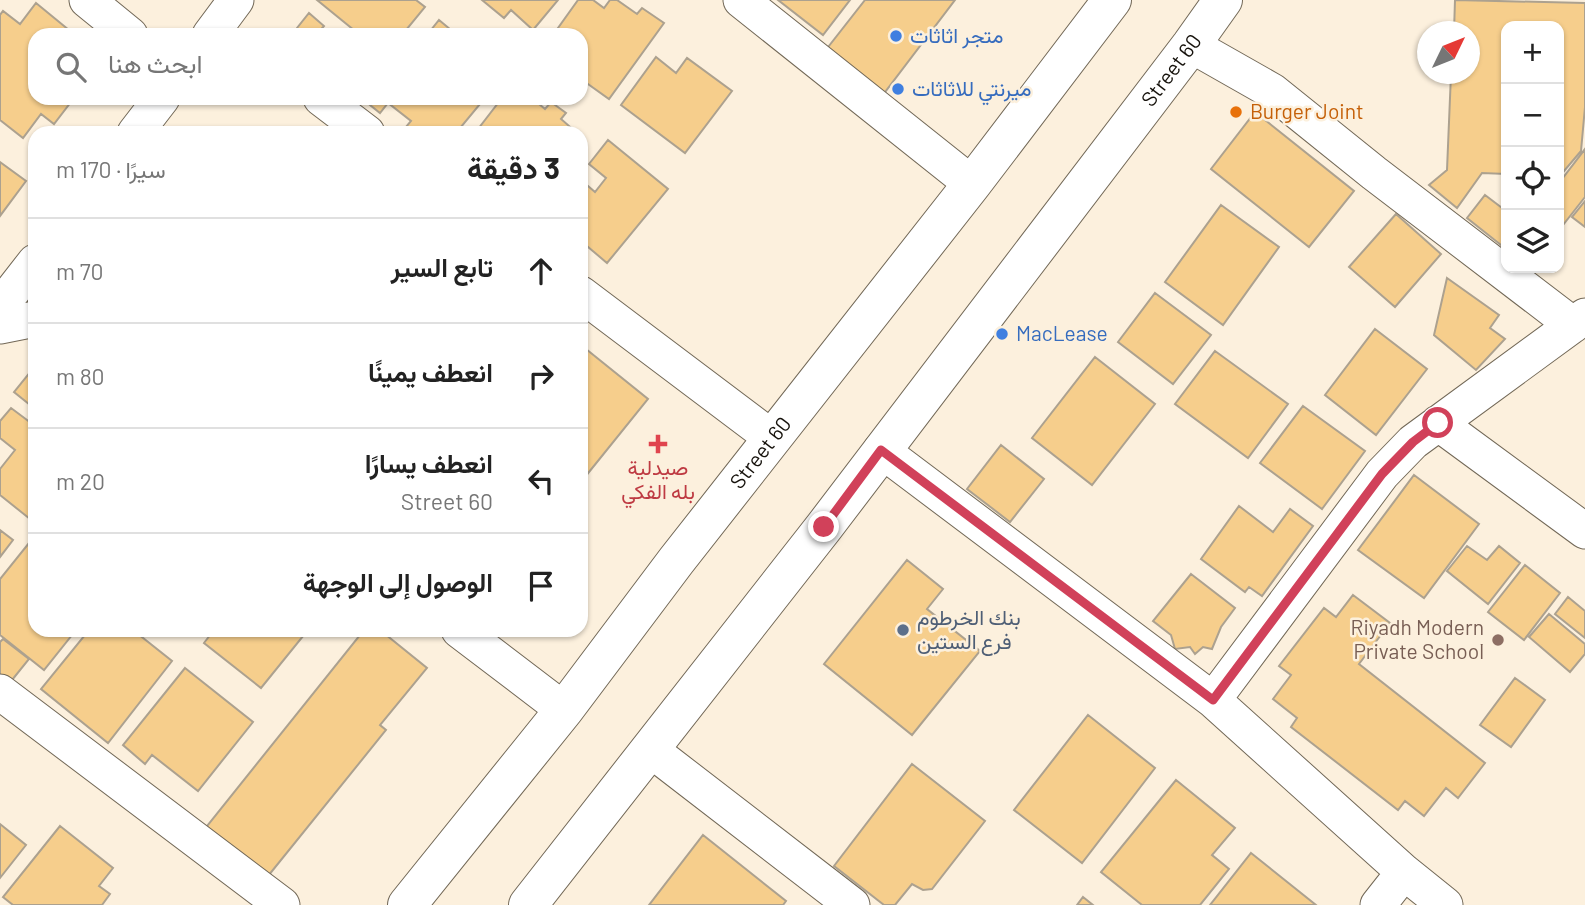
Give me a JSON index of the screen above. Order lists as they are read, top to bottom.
{
  "streets": {
    "main road": ["Street 60"]
  },
  "places": {
    "other": [
      "متجر اثاثات",
      "ميرنتي للاثاثات",
      "Burger Joint",
      "MacLease",
      "بنك الخرطوم فرع الستين",
      "Riyadh Modern Private School"
    ],
    "health": ["صيدلية بله الفكي"]
  },
  "north": "top right",
  "page": {
    "map_buttons": ["+", "−"],
    "search": "ابحث هنا",
    "heading": ["3 دقيقة", "سيرًا · 170 m"],
    "list": [
      ["تابع السير", "70 m"],
      ["انعطف يمينًا", "80 m"],
      ["انعطف يسارًا", "Street 60", "20 m"],
      "الوصول إلى الوجهة"
    ]
  }
}
